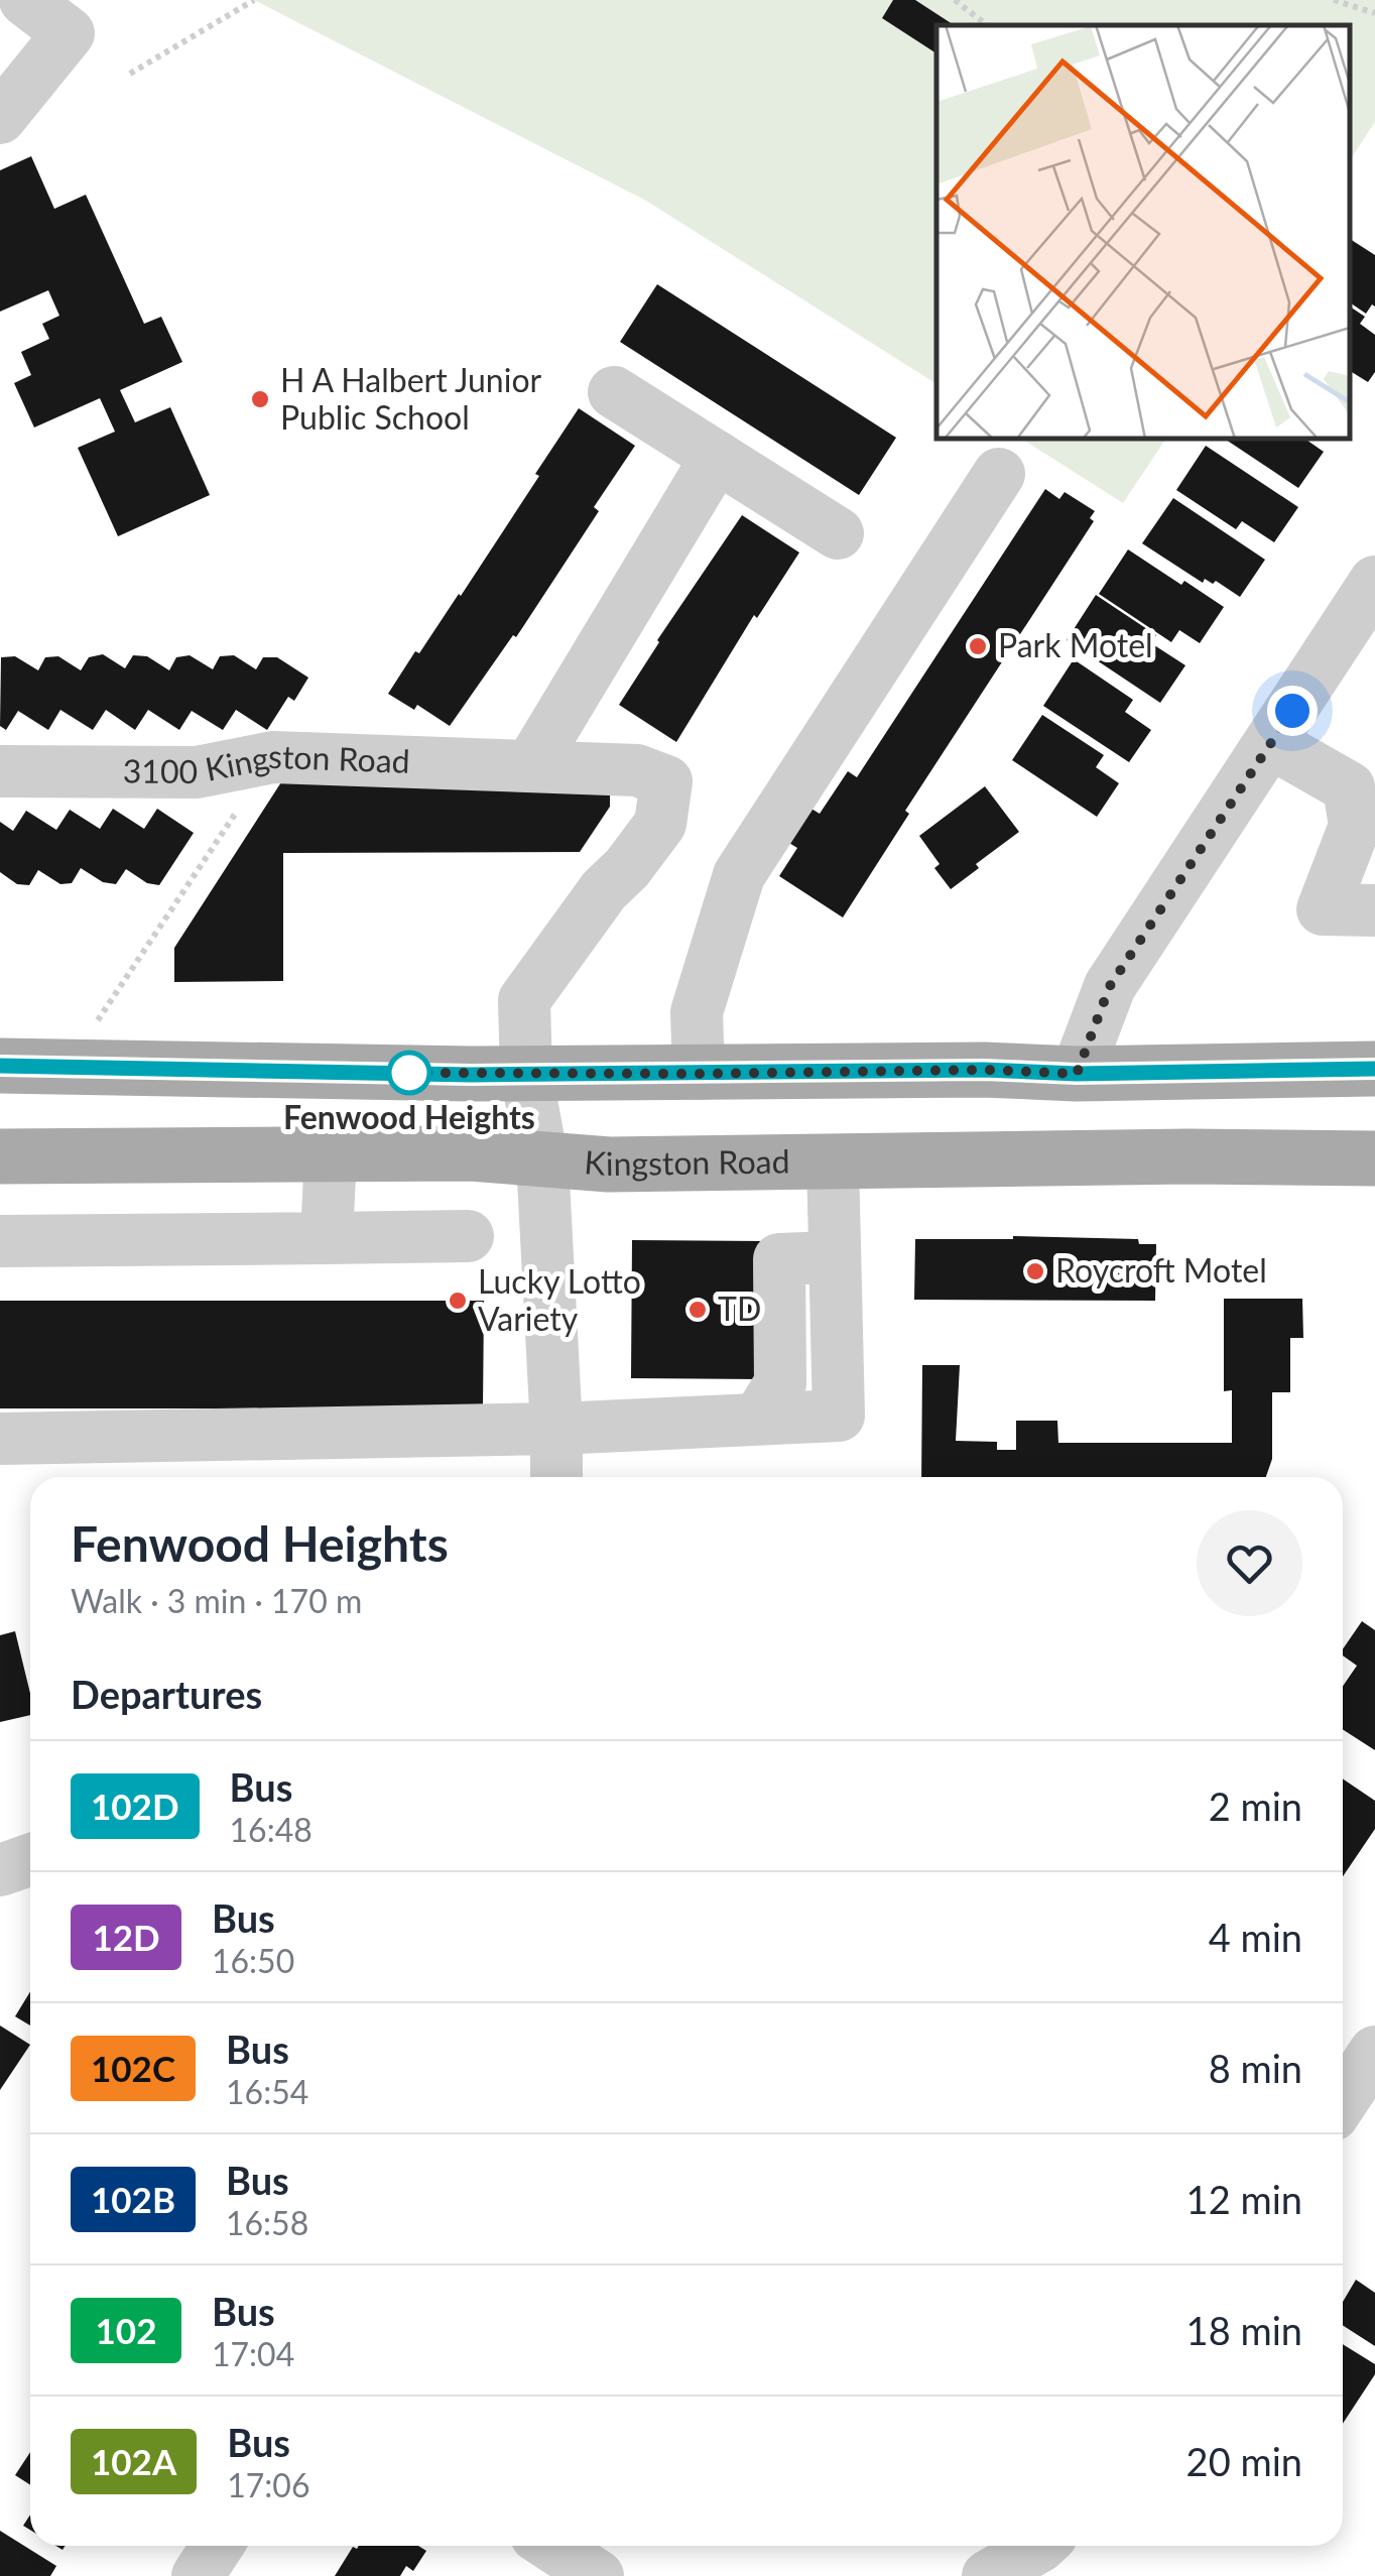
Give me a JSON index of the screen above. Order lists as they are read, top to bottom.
{
  "streets": {
    "main road": ["Kingston Road"],
    "street": ["3100 Kingston Road"]
  },
  "places": [
    "H A Halbert Junior Public School",
    "Park Motel",
    "Fenwood Heights",
    "Roycroft Motel",
    "Lucky Lotto Variety",
    "TD"
  ],
  "lines": ["bus line 102D"],
  "page": {
    "heading": [
      ["Fenwood Heights", "Walk · 3 min · 170 m"],
      "Departures"
    ],
    "list": [
      {
        "mark": "102D",
        "name": "Bus",
        "note": "16:48",
        "value": "2 min"
      },
      {
        "mark": "12D",
        "name": "Bus",
        "note": "16:50",
        "value": "4 min"
      },
      {
        "mark": "102C",
        "name": "Bus",
        "note": "16:54",
        "value": "8 min"
      },
      {
        "mark": "102B",
        "name": "Bus",
        "note": "16:58",
        "value": "12 min"
      },
      {
        "mark": "102",
        "name": "Bus",
        "note": "17:04",
        "value": "18 min"
      },
      {
        "mark": "102A",
        "name": "Bus",
        "note": "17:06",
        "value": "20 min"
      }
    ]
  }
}
